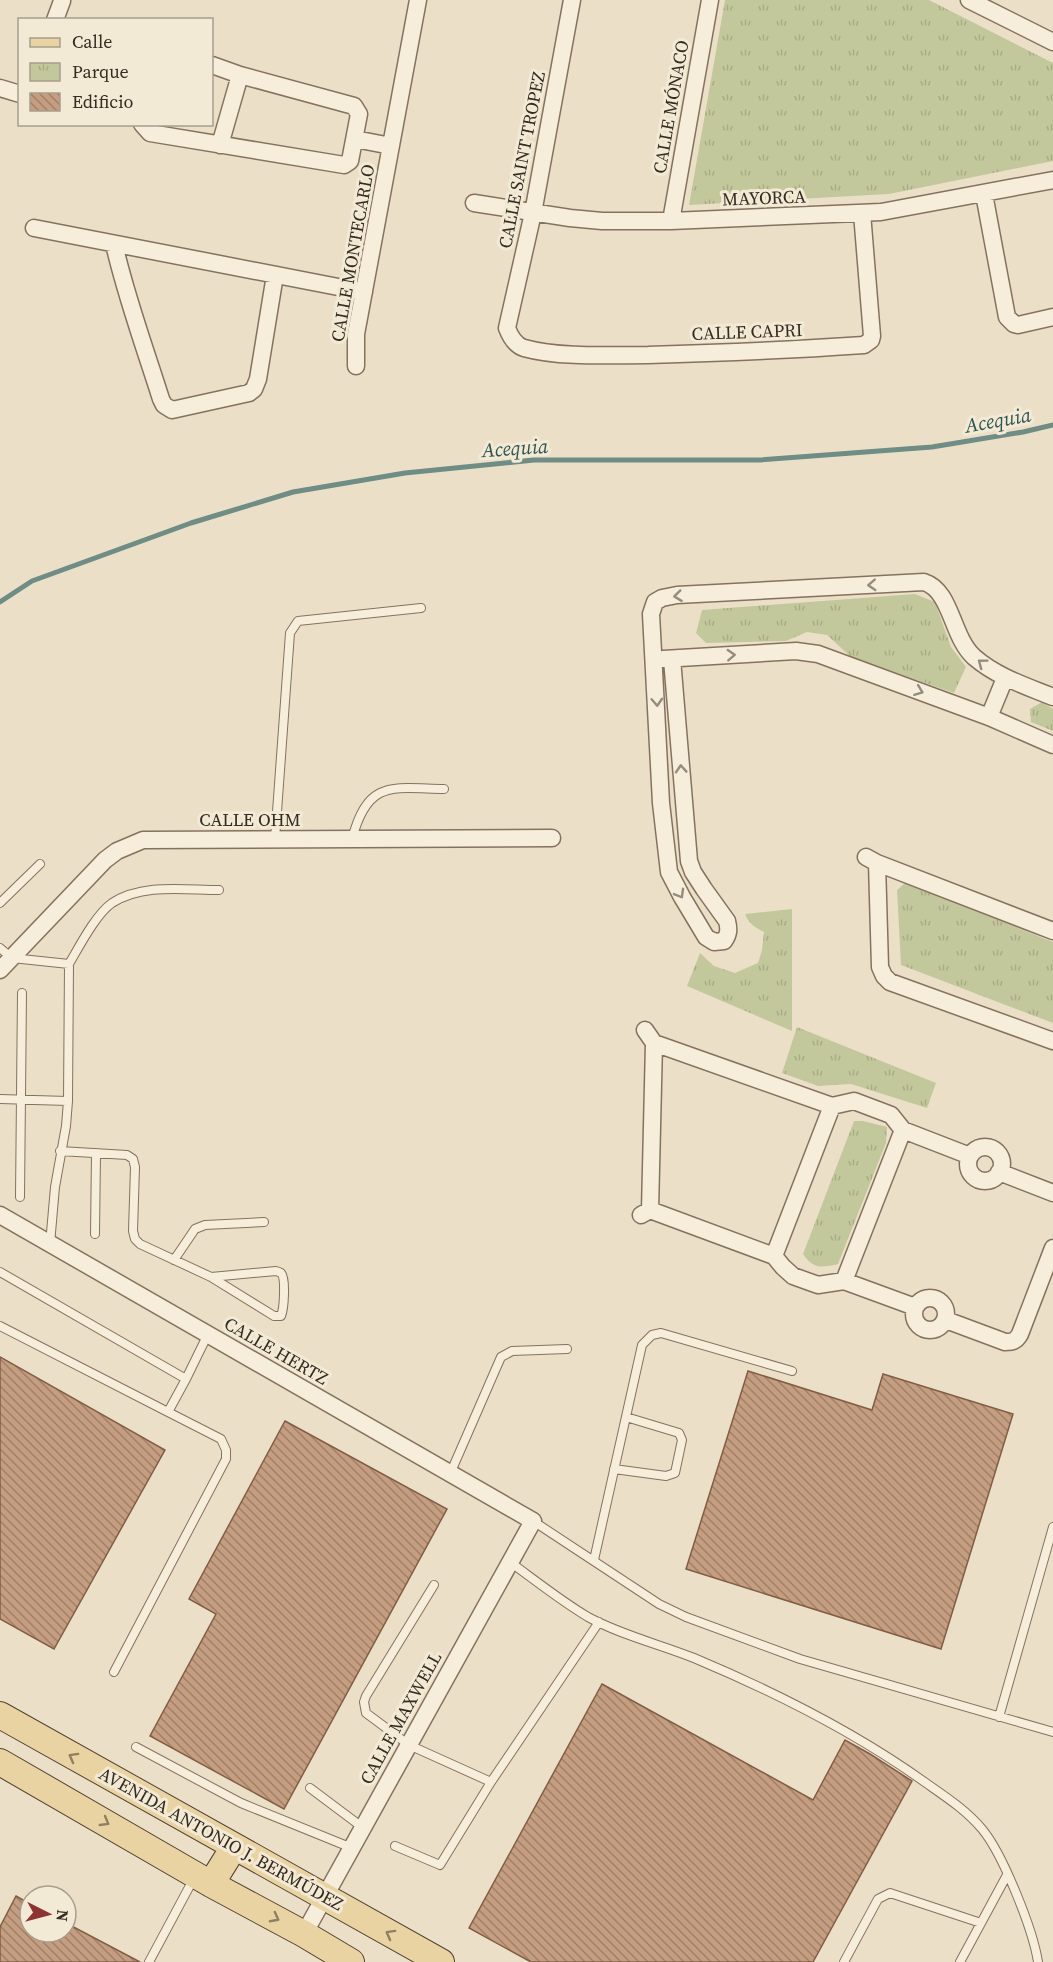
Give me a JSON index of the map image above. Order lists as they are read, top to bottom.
{
  "streets": {
    "main road": ["AVENIDA ANTONIO J. BERMÚDEZ"],
    "street": [
      "CALLE MÓNACO",
      "CALLE SAINT TROPEZ",
      "MAYORCA",
      "CALLE MONTECARLO",
      "CALLE CAPRI",
      "CALLE OHM",
      "CALLE HERTZ",
      "CALLE MAXWELL"
    ]
  },
  "crossings": [
    ["CALLE MÓNACO", "MAYORCA"],
    ["CALLE SAINT TROPEZ", "MAYORCA"],
    ["CALLE SAINT TROPEZ", "CALLE CAPRI"],
    ["MAYORCA", "CALLE CAPRI"],
    ["CALLE HERTZ", "CALLE MAXWELL"],
    ["CALLE MAXWELL", "AVENIDA ANTONIO J. BERMÚDEZ"]
  ],
  "water": ["Acequia"],
  "legend": ["Calle", "Parque", "Edificio"],
  "north": "right"
}
